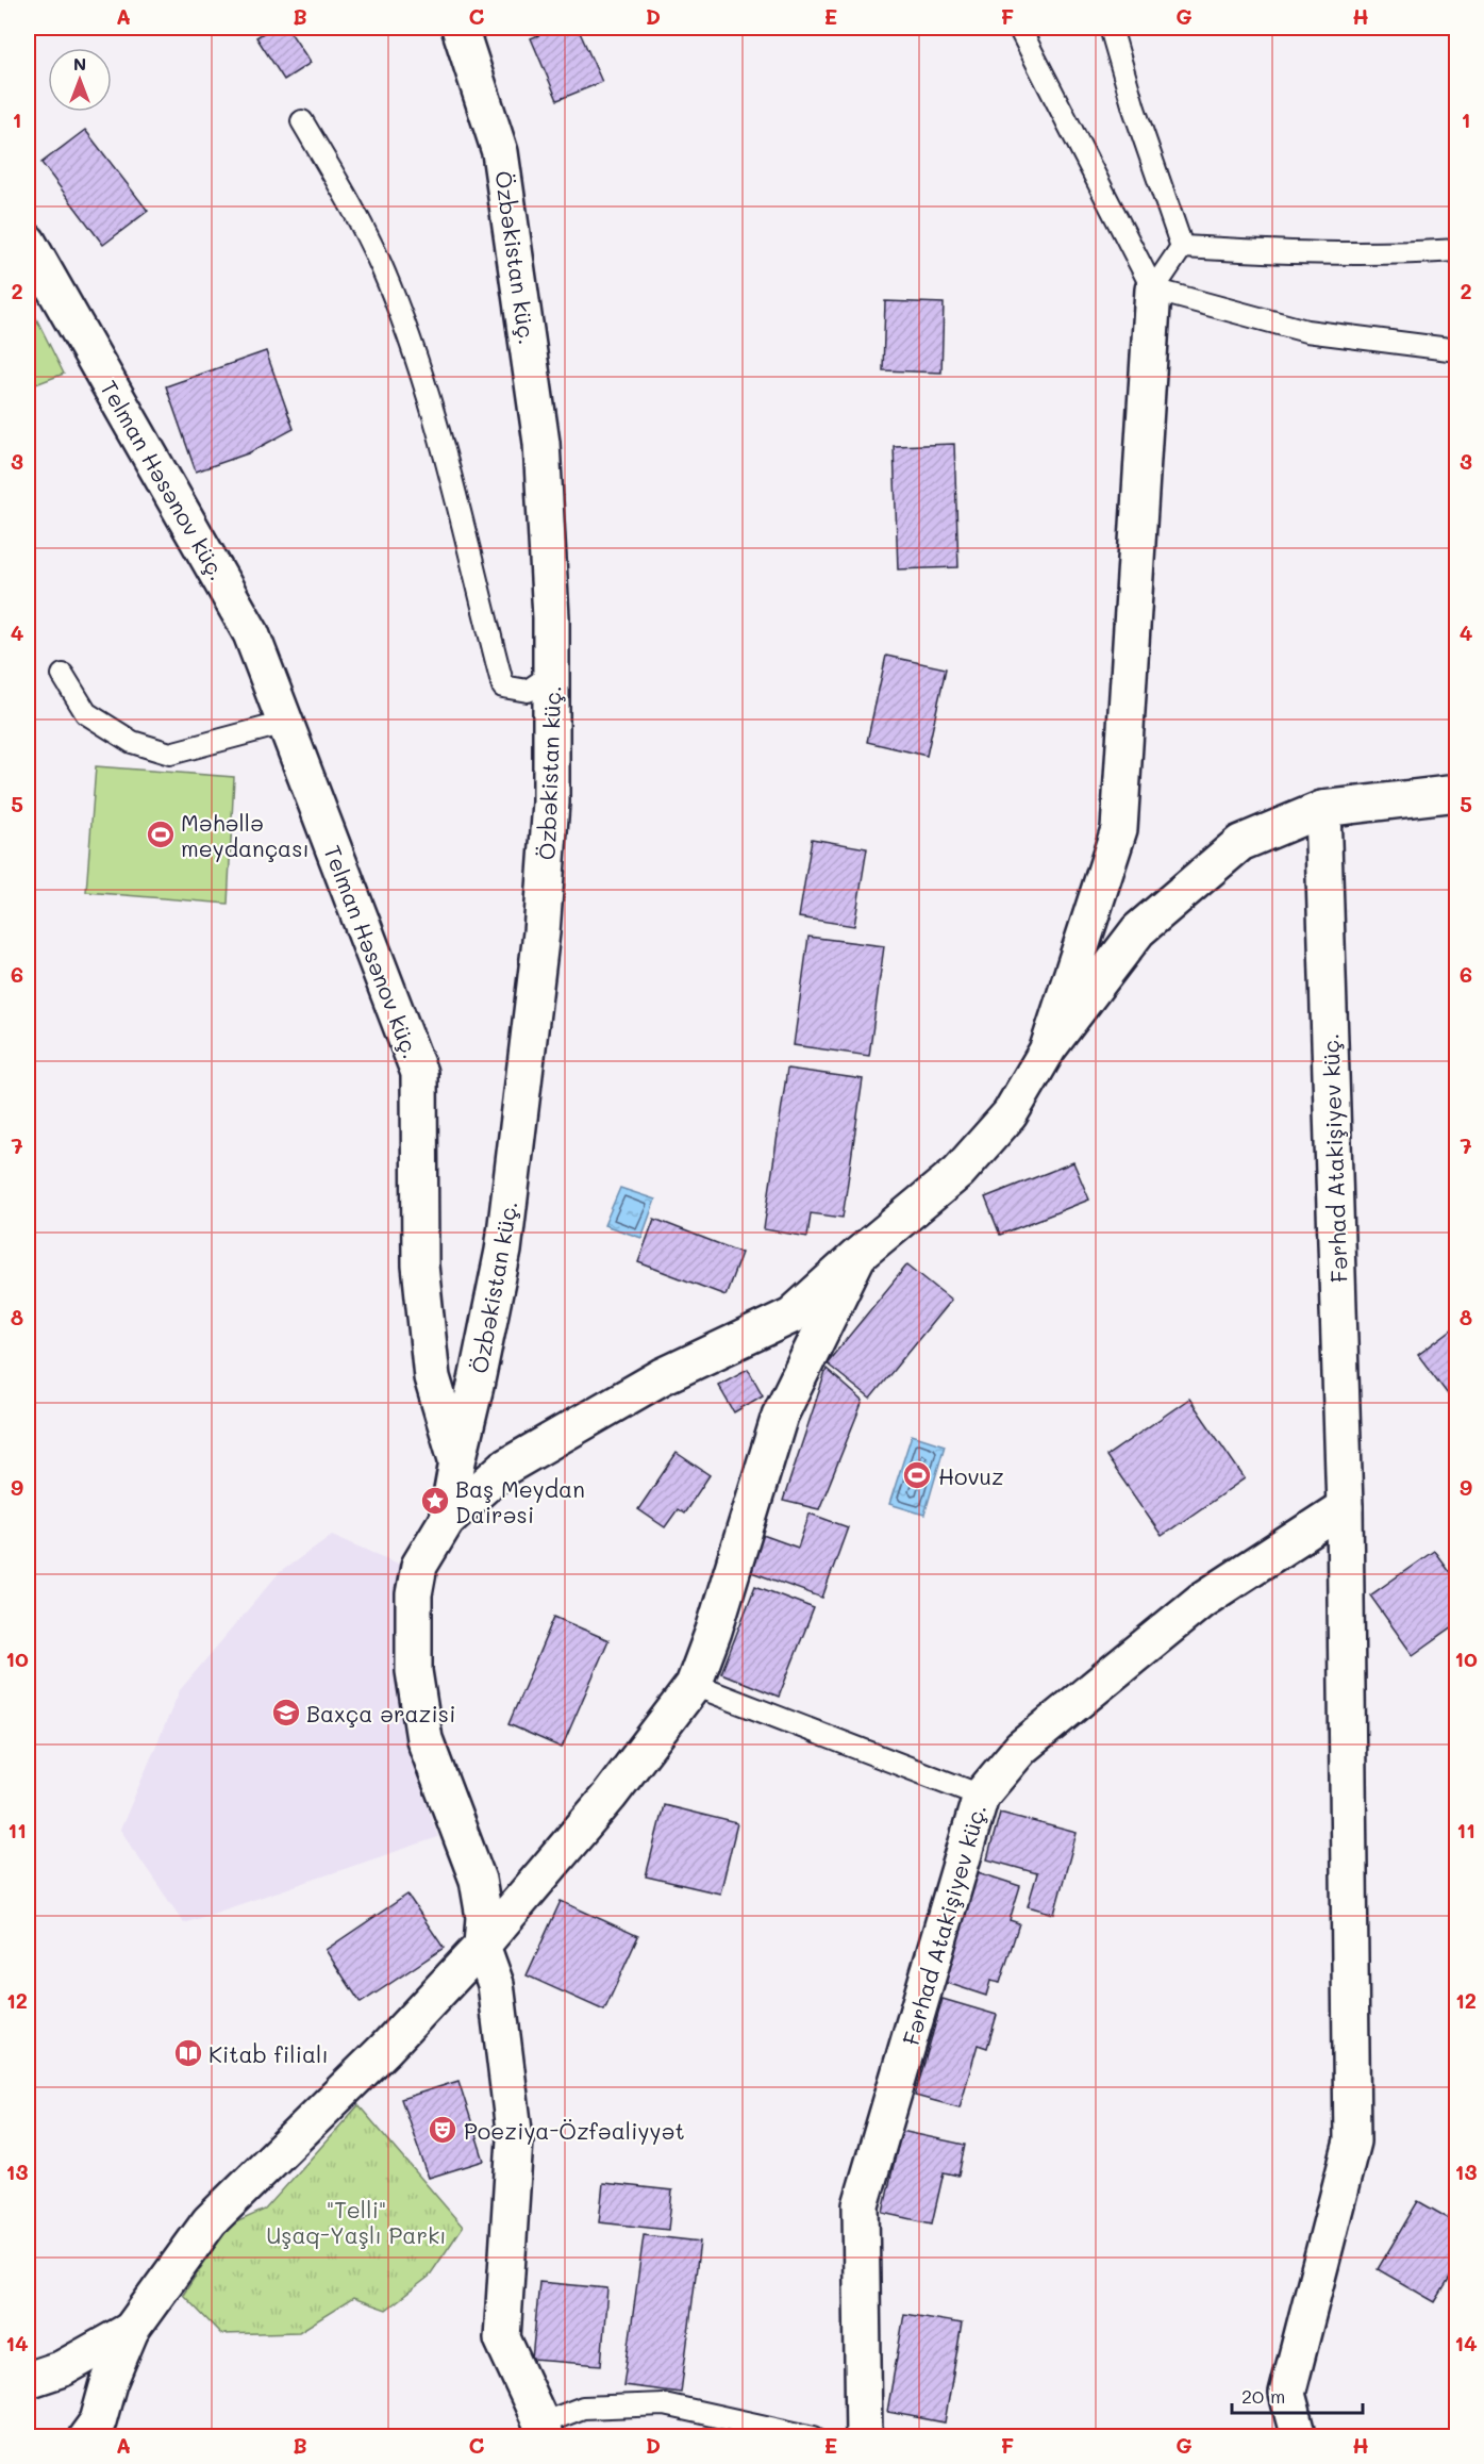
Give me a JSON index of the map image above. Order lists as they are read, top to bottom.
{
  "streets": {
    "street": ["Özbəkistan küç.", "Telman Həsənov küç.", "Fərhad Atakişiyev küç."]
  },
  "crossings": [
    ["Özbəkistan küç.", "Telman Həsənov küç."]
  ],
  "parks": ["\"Telli\" Uşaq-Yaşlı Parkı"],
  "places": {
    "sports": ["Məhəllə meydançası", "Hovuz"],
    "place": ["Baş Meydan Dairəsi"],
    "school or university": ["Baxça ərazisi"],
    "library": ["Kitab filialı"],
    "theatre": ["Poeziya-Özfəaliyyət"]
  },
  "scale_bar": "20 m",
  "north": "top",
  "grid": {
    "columns": [
      "A",
      "B",
      "C",
      "D",
      "E",
      "F",
      "G",
      "H"
    ],
    "rows": [
      "1",
      "2",
      "3",
      "4",
      "5",
      "6",
      "7",
      "8",
      "9",
      "10",
      "11",
      "12",
      "13",
      "14"
    ]
  }
}
